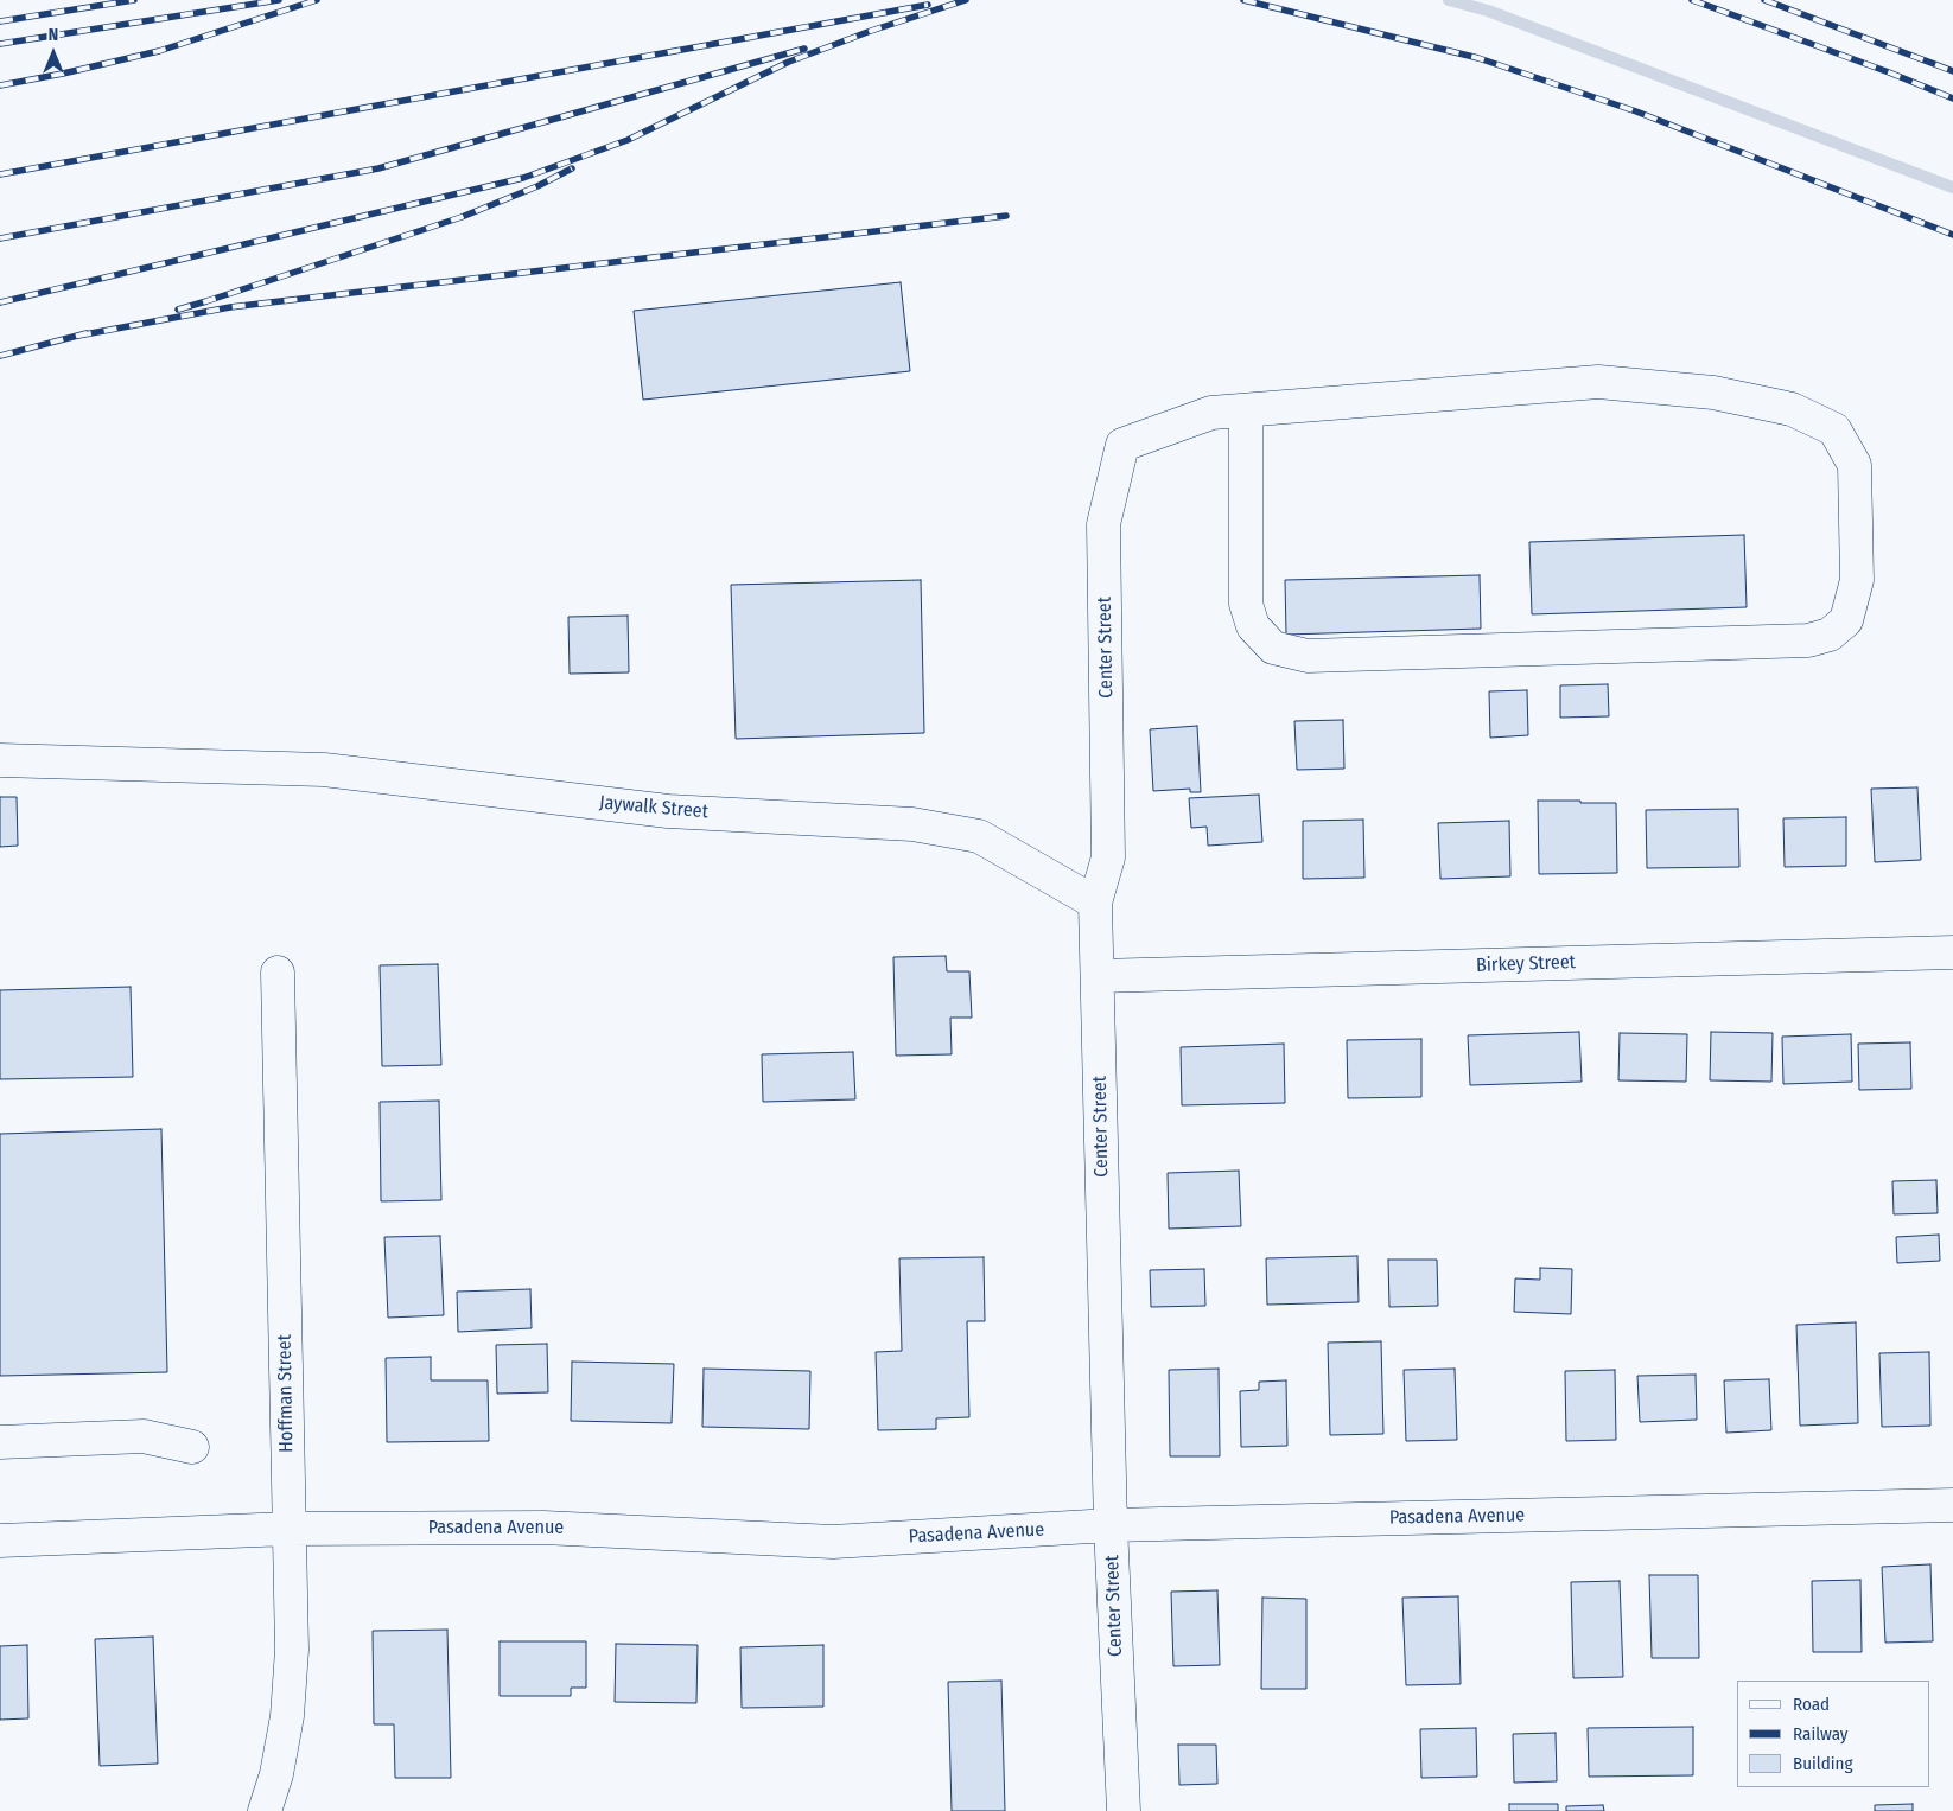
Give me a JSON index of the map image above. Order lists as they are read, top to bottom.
{
  "streets": {
    "street": [
      "Center Street",
      "Jaywalk Street",
      "Birkey Street",
      "Hoffman Street",
      "Pasadena Avenue"
    ]
  },
  "crossings": [
    ["Center Street", "Jaywalk Street"],
    ["Center Street", "Birkey Street"],
    ["Center Street", "Pasadena Avenue"],
    ["Hoffman Street", "Pasadena Avenue"]
  ],
  "legend": ["Road", "Railway", "Building"],
  "north": "top"
}
